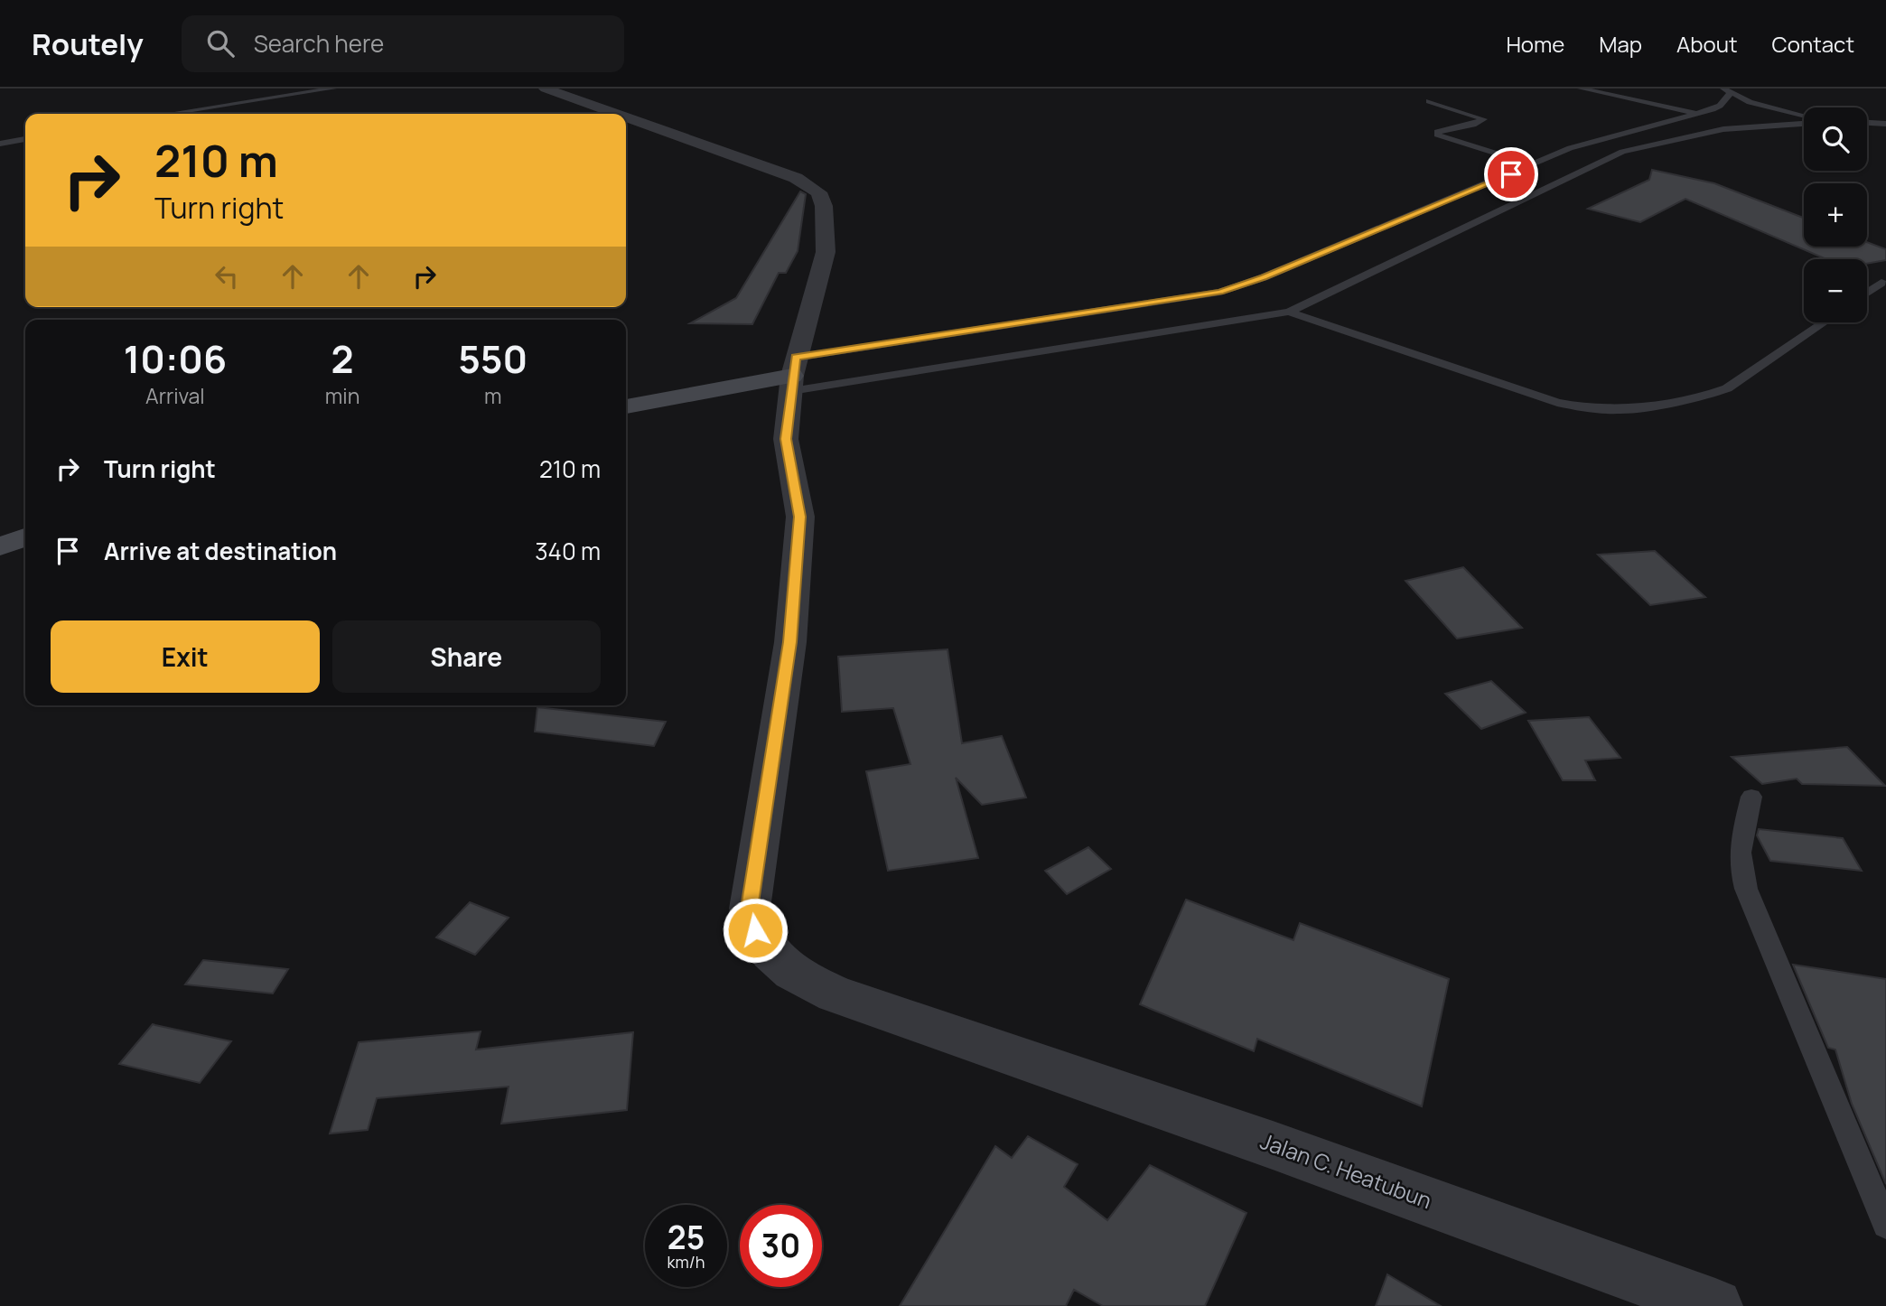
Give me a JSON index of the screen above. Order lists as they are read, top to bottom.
{
  "streets": {
    "street": ["Jalan C. Heatubun"]
  },
  "page": {
    "header": "Routely",
    "search": "Search here",
    "nav": [
      "Home",
      "Map",
      "About",
      "Contact"
    ],
    "map_buttons": ["+", "−"],
    "turn": ["210 m", "Turn right"],
    "eta": [
      "10:06",
      "Arrival",
      "2",
      "min",
      "550",
      "m"
    ],
    "list": [
      {
        "name": "Turn right",
        "value": "210 m"
      },
      {
        "name": "Arrive at destination",
        "value": "340 m"
      }
    ],
    "buttons": ["Exit", "Share"],
    "speed": "25 km/h",
    "limit": "30"
  }
}
